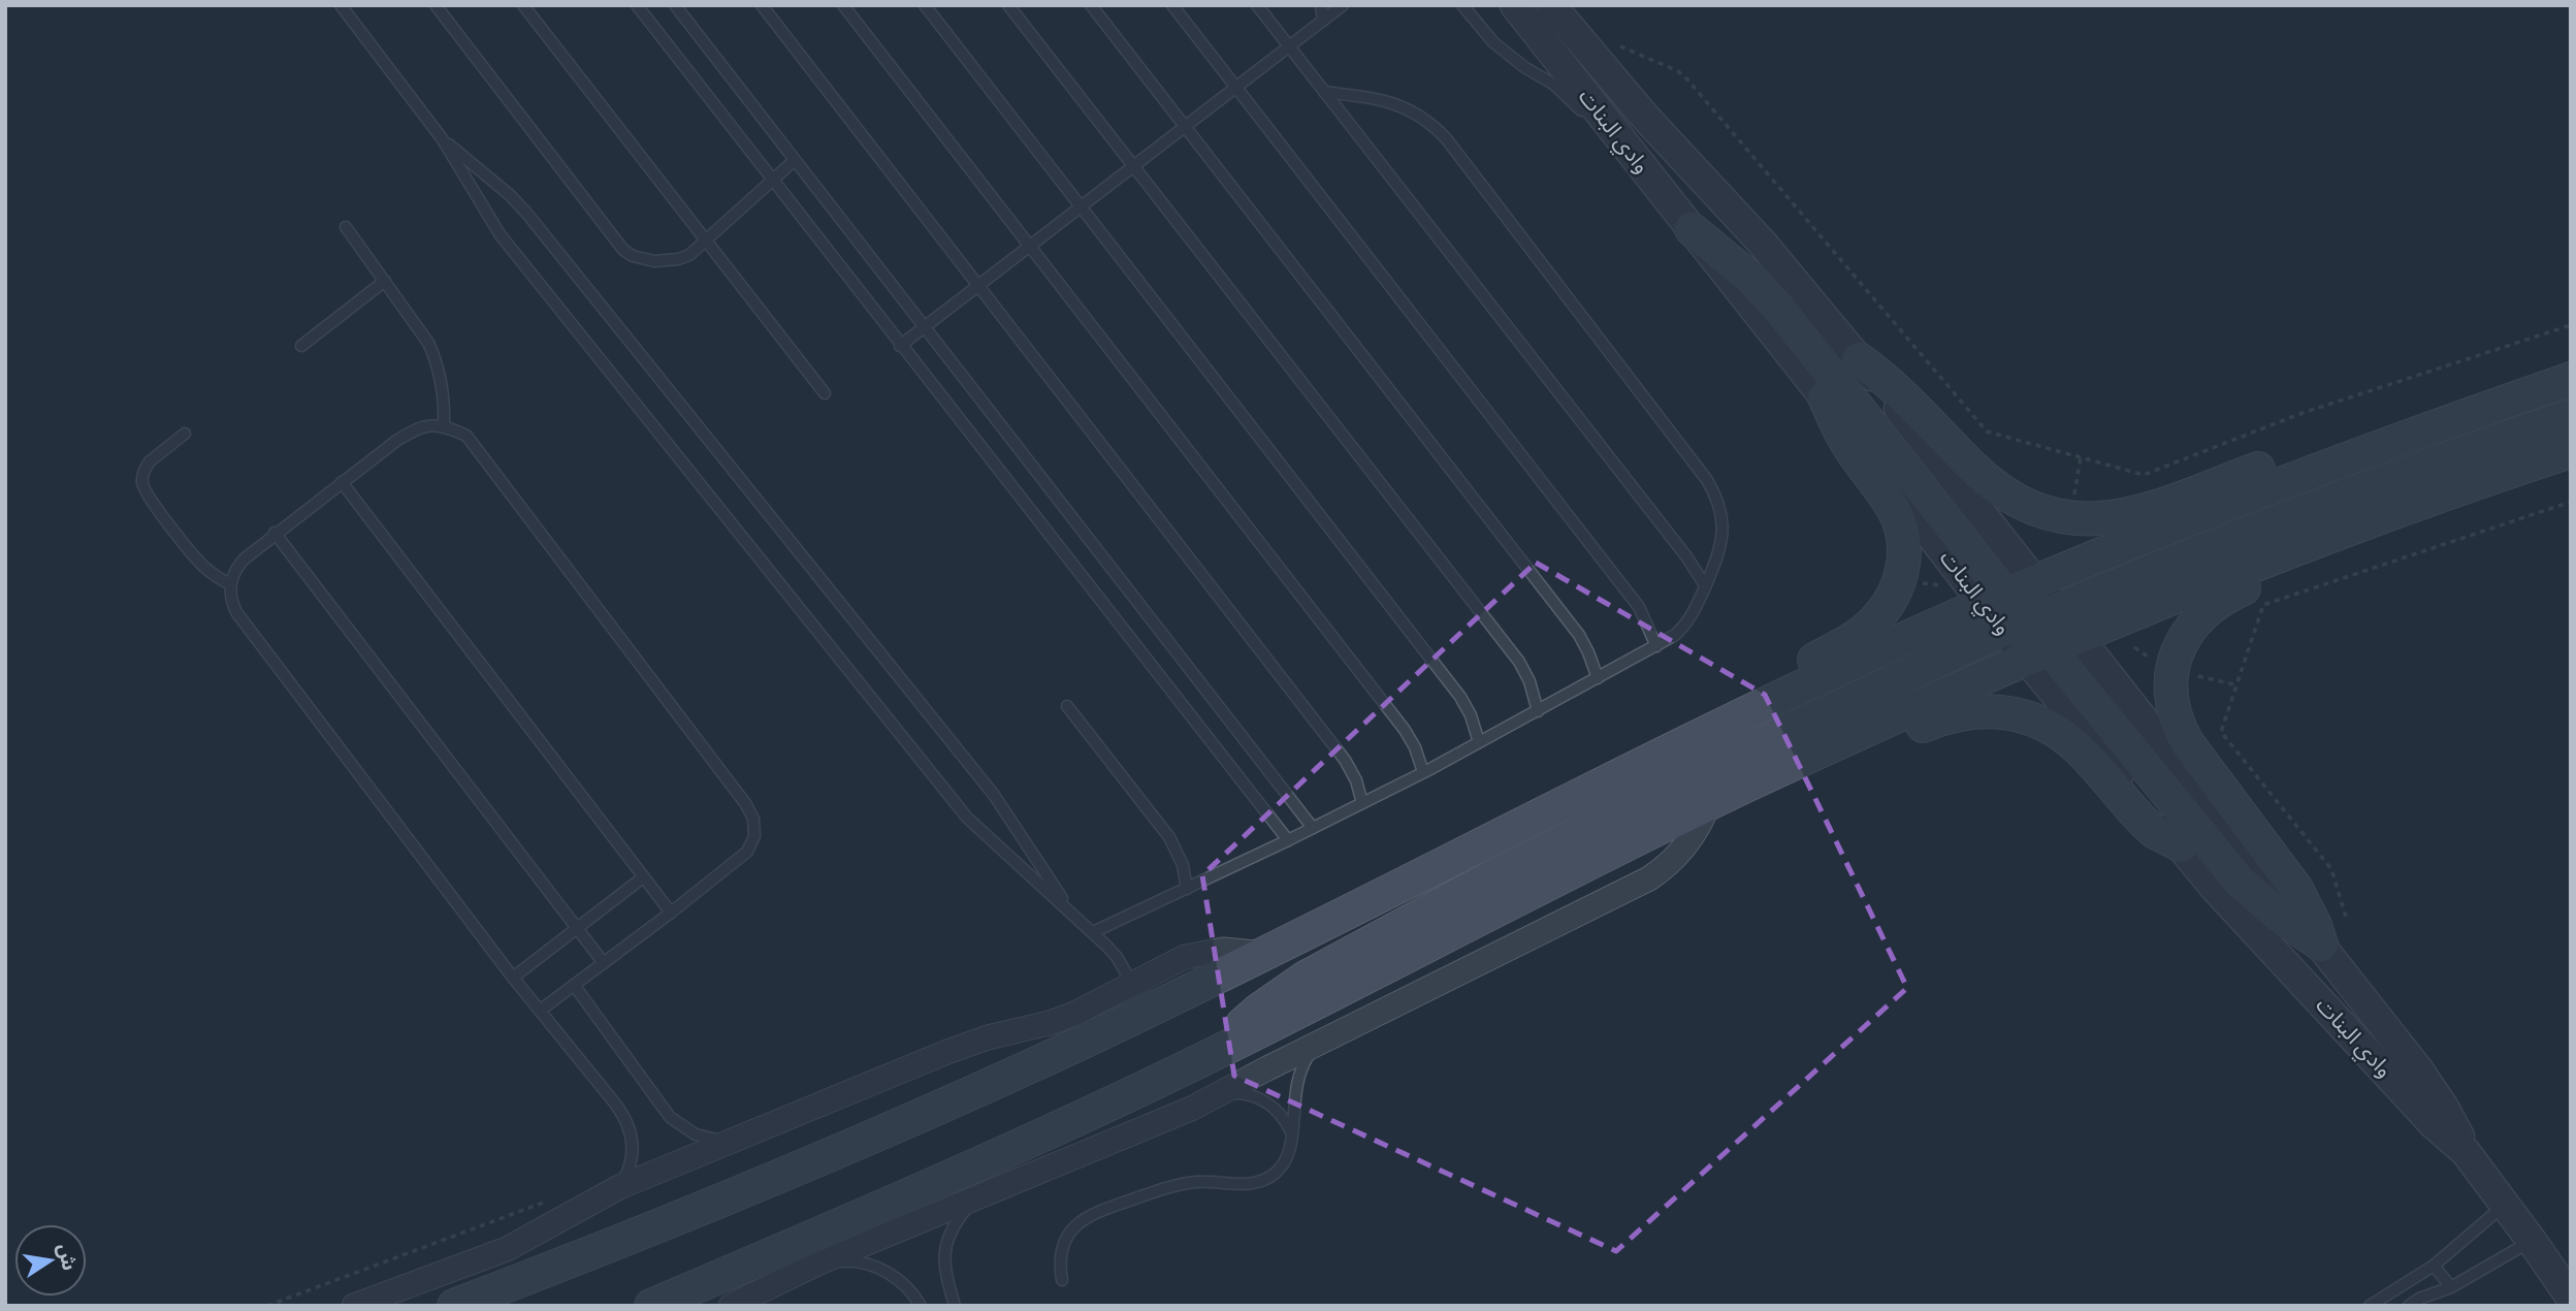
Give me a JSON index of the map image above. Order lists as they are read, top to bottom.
{
  "streets": {
    "street": ["وادي البنات"]
  },
  "north": "right"
}
